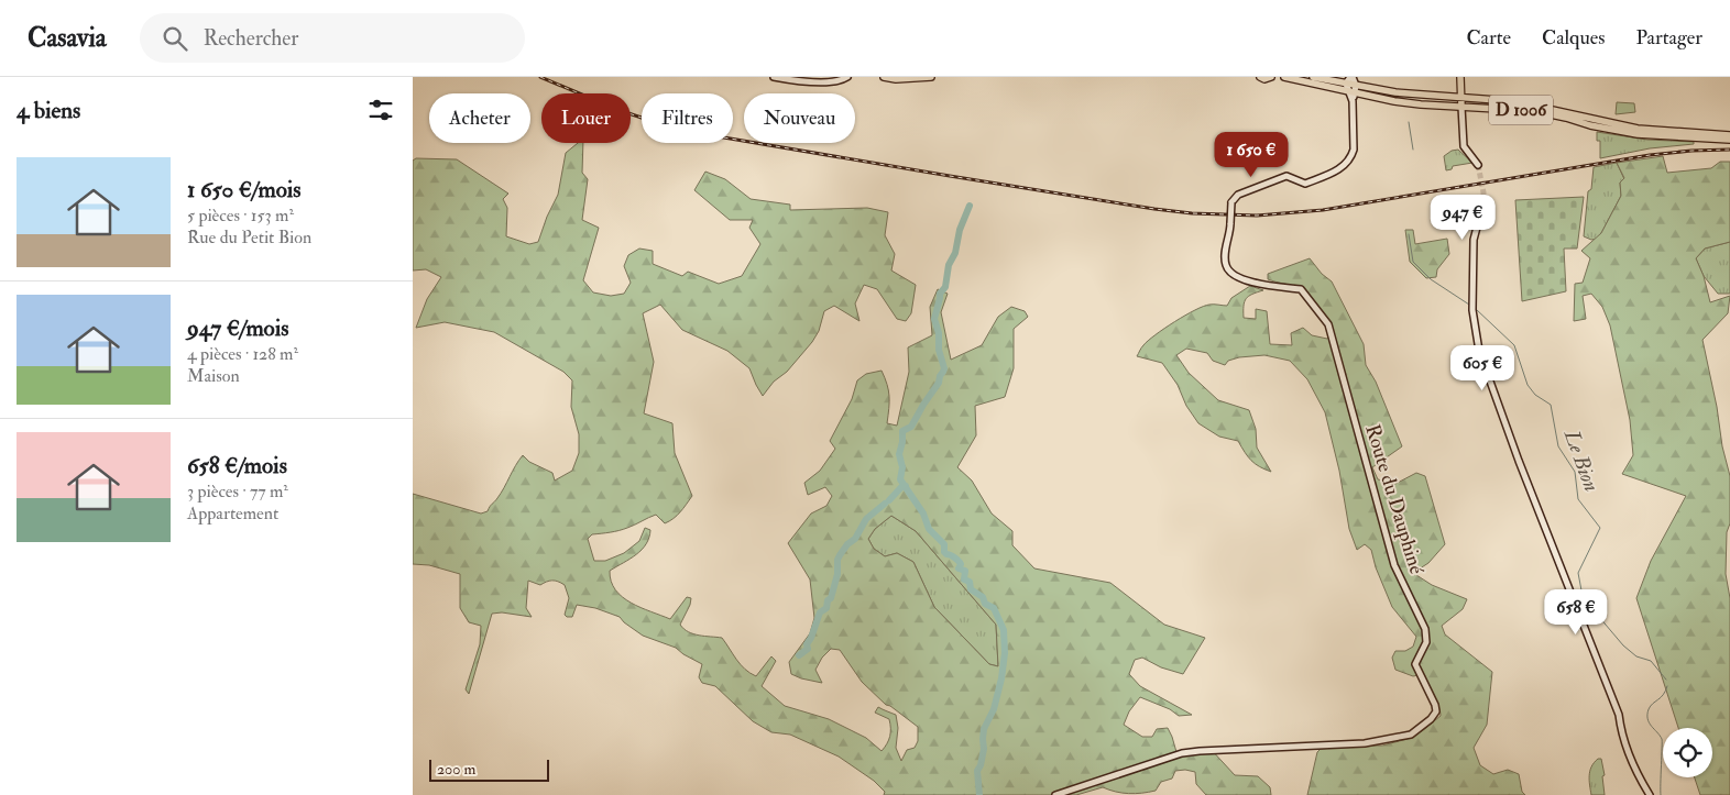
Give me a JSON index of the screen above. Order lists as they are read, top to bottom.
{
  "streets": {
    "main road": ["D 1006"],
    "street": ["Route du Dauphiné"]
  },
  "water": ["Le Bion"],
  "scale_bar": "200 m",
  "page": {
    "header": "Casavia",
    "search": "Rechercher",
    "nav": ["Carte", "Calques", "Partager"],
    "heading": "4 biens",
    "chip": [
      "Acheter",
      "Louer",
      "Filtres",
      "Nouveau"
    ],
    "price": [
      "1 650 €",
      "947 €",
      "605 €",
      "658 €"
    ],
    "list": [
      {
        "name": "1 650 €/mois",
        "note": "5 pièces · 153 m² · Rue du Petit Bion"
      },
      {
        "name": "947 €/mois",
        "note": "4 pièces · 128 m² · Maison"
      },
      {
        "name": "658 €/mois",
        "note": "3 pièces · 77 m² · Appartement"
      }
    ],
    "scale": "200 m"
  }
}
